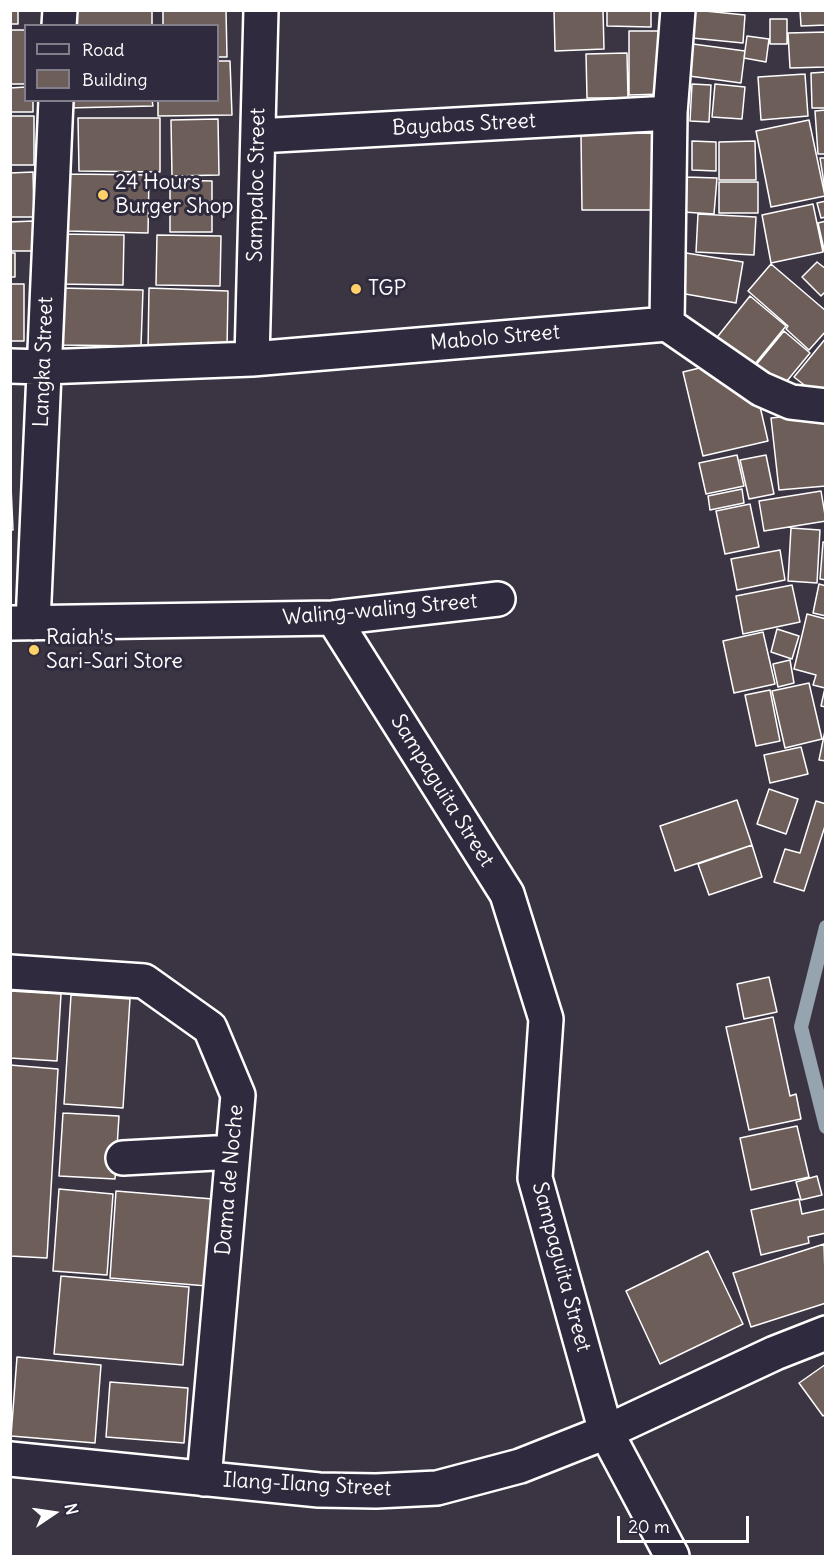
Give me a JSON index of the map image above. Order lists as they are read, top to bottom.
{
  "streets": {
    "street": [
      "Bayabas Street",
      "Sampaloc Street",
      "Mabolo Street",
      "Langka Street",
      "Waling-waling Street",
      "Sampaguita Street",
      "Dama de Noche",
      "Ilang-Ilang Street"
    ]
  },
  "crossings": [
    ["Bayabas Street", "Sampaloc Street"],
    ["Sampaloc Street", "Mabolo Street"],
    ["Mabolo Street", "Langka Street"],
    ["Langka Street", "Waling-waling Street"],
    ["Waling-waling Street", "Sampaguita Street"],
    ["Sampaguita Street", "Ilang-Ilang Street"],
    ["Dama de Noche", "Ilang-Ilang Street"]
  ],
  "places": ["24 Hours Burger Shop", "TGP", "Raiah's Sari-Sari Store"],
  "legend": ["Road", "Building"],
  "scale_bar": "20 m",
  "north": "right"
}
